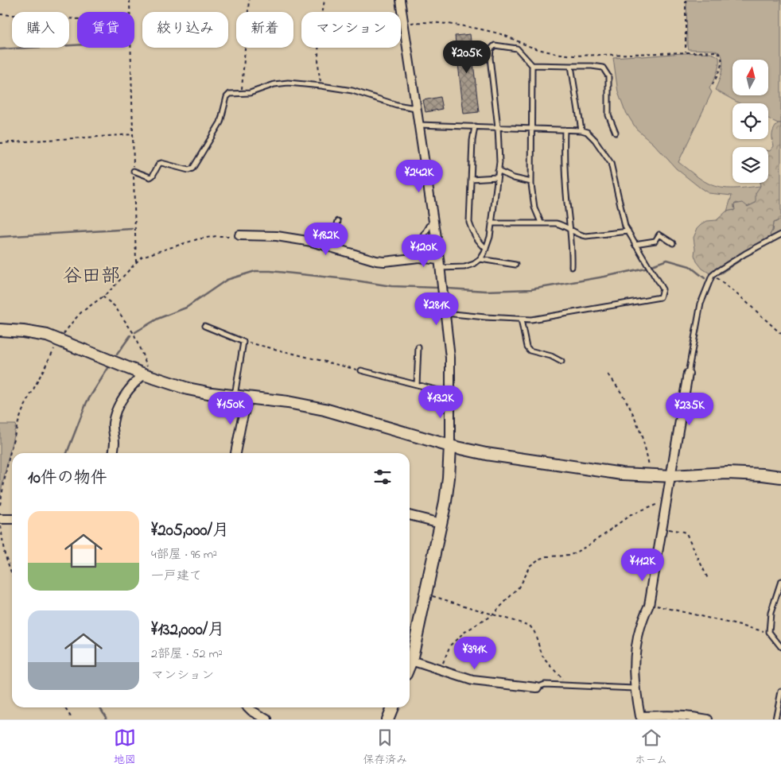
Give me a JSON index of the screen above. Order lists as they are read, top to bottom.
{
  "districts": ["谷田部"],
  "north": "top",
  "page": {
    "chip": [
      "購入",
      "賃貸",
      "絞り込み",
      "新着",
      "マンション"
    ],
    "price": [
      "¥205K",
      "¥242K",
      "¥182K",
      "¥120K",
      "¥281K",
      "¥132K",
      "¥150K",
      "¥235K",
      "¥112K",
      "¥391K"
    ],
    "heading": "10件の物件",
    "list": [
      {
        "name": "¥205,000/月",
        "note": "4部屋 · 96 m² · 一戸建て"
      },
      {
        "name": "¥132,000/月",
        "note": "2部屋 · 52 m² · マンション"
      }
    ],
    "tabs": ["地図", "保存済み", "ホーム"]
  }
}
